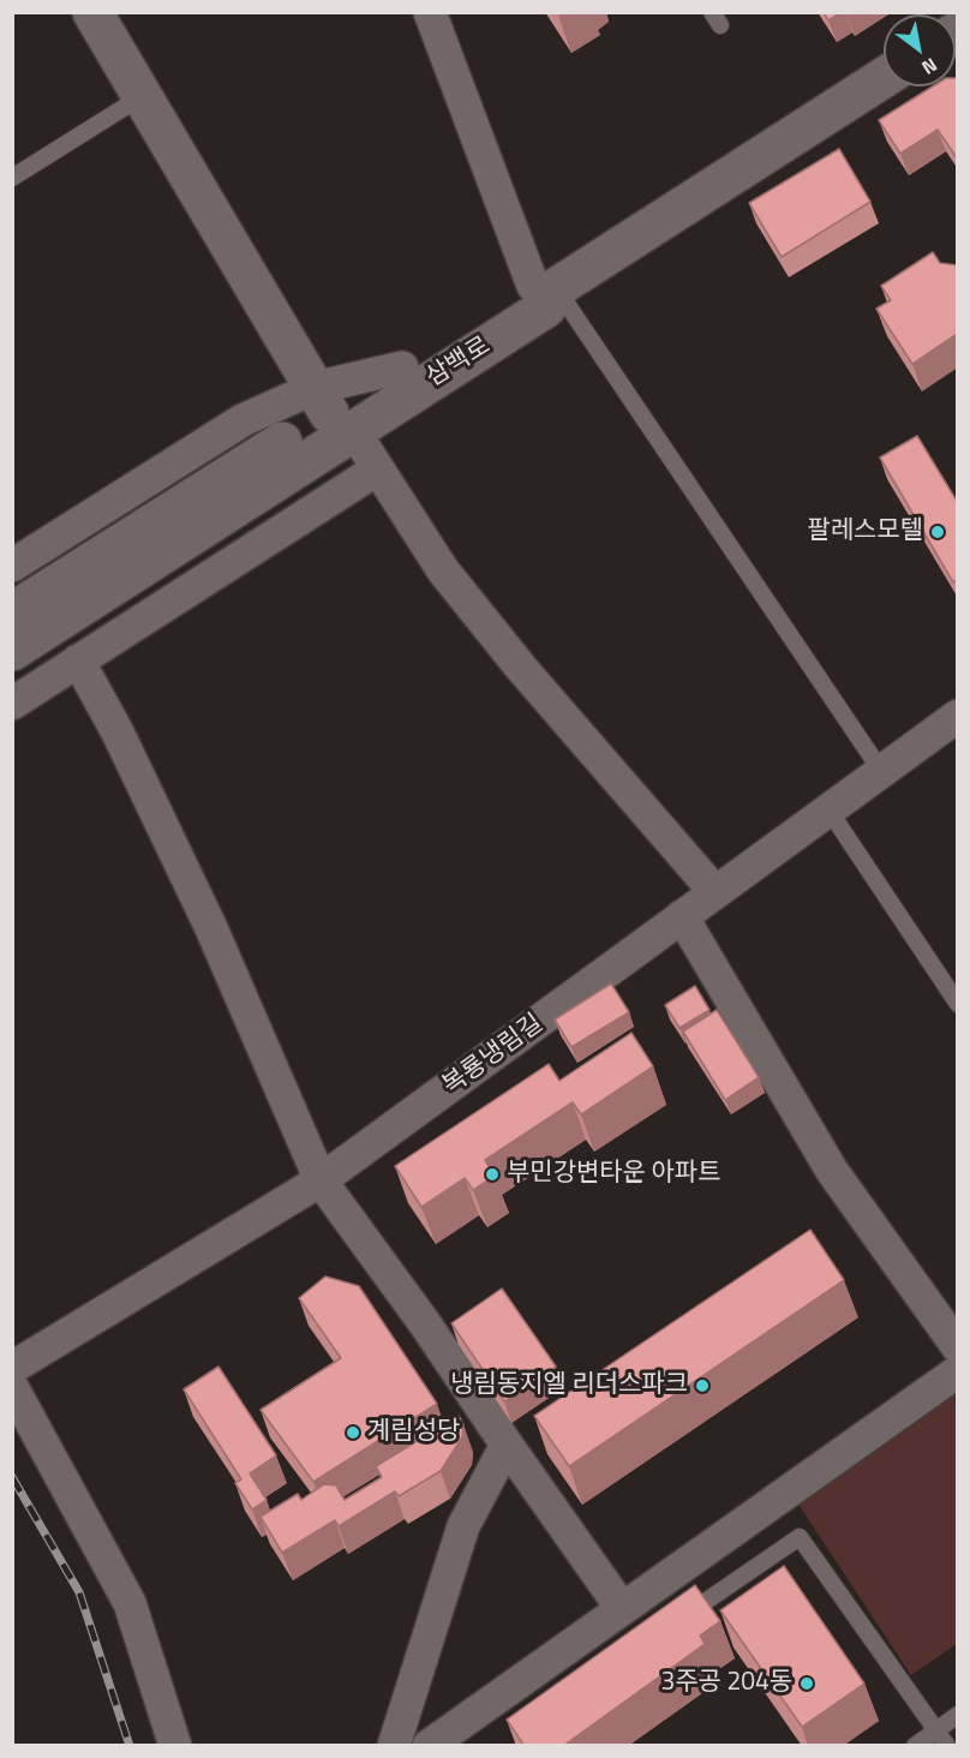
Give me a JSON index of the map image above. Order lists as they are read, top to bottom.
{
  "streets": {
    "street": ["삼백로", "복룡냉림길"]
  },
  "places": [
    "팔레스모텔",
    "부민강변타운 아파트",
    "냉림동지엘 리더스파크",
    "계림성당",
    "3주공 204동"
  ],
  "north": "bottom right"
}
